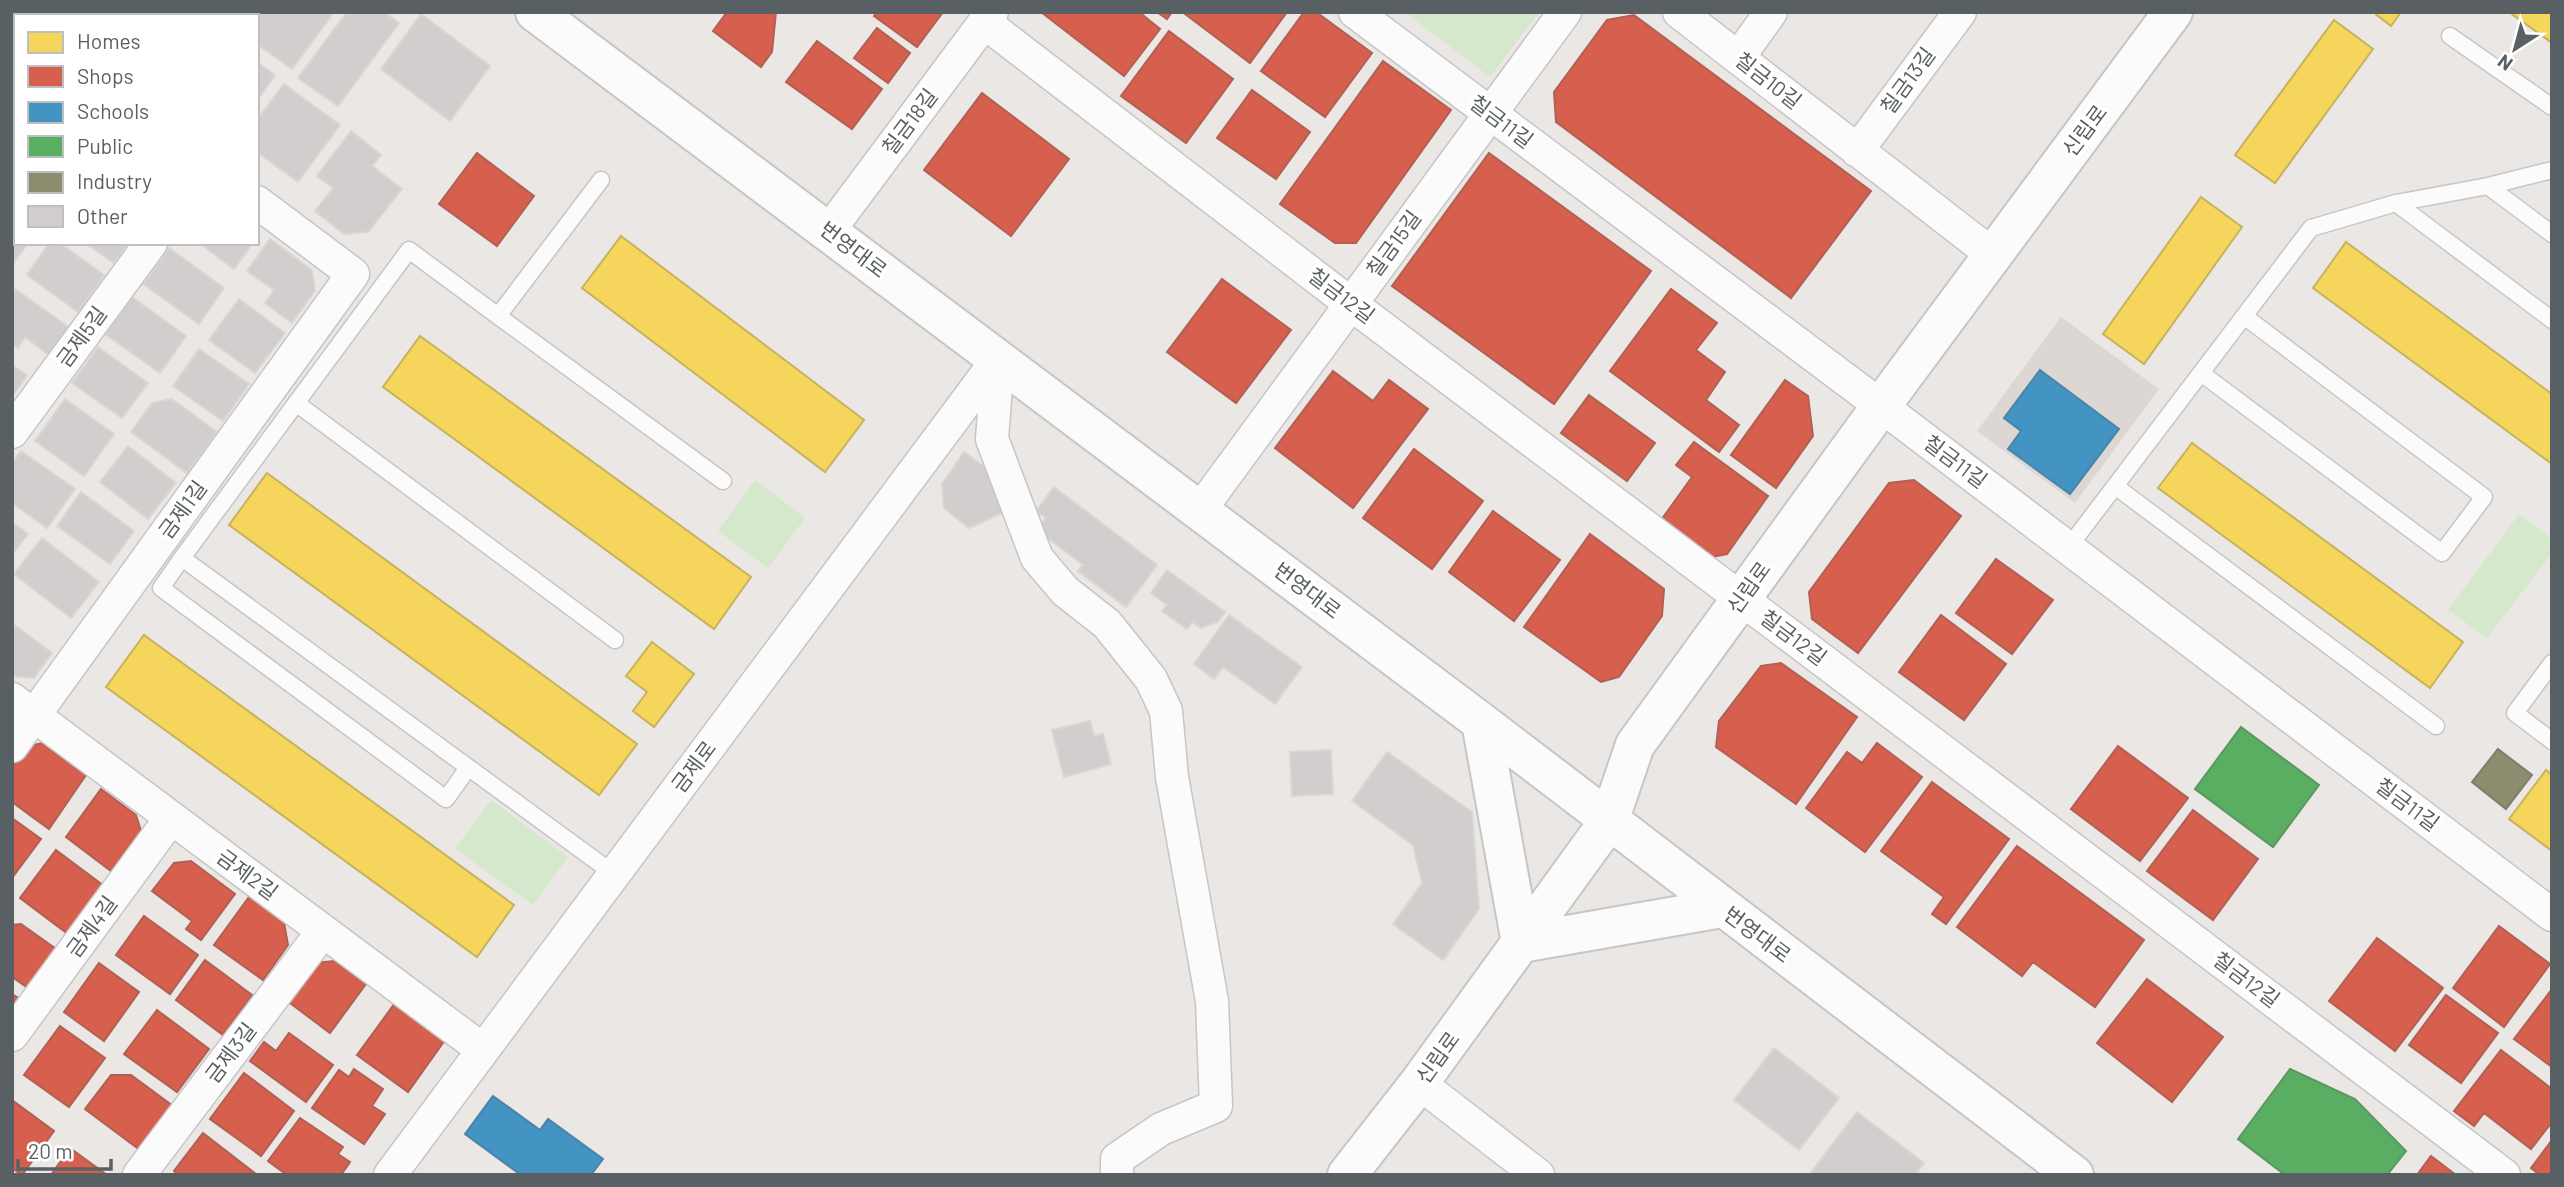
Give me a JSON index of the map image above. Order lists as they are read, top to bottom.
{
  "streets": {
    "street": [
      "칠금10길",
      "칠금13길",
      "칠금18길",
      "칠금11길",
      "신립로",
      "칠금15길",
      "번영대로",
      "칠금12길",
      "금제5길",
      "금제1길",
      "금제로",
      "금제2길",
      "금제4길",
      "금제3길"
    ]
  },
  "crossings": [
    ["칠금10길", "칠금13길"],
    ["칠금10길", "신립로"],
    ["칠금18길", "번영대로"],
    ["칠금18길", "칠금12길"],
    ["칠금11길", "신립로"],
    ["칠금11길", "칠금15길"],
    ["신립로", "번영대로"],
    ["신립로", "칠금12길"],
    ["칠금15길", "번영대로"],
    ["칠금15길", "칠금12길"],
    ["번영대로", "금제로"],
    ["금제1길", "금제2길"],
    ["금제로", "금제2길"],
    ["금제2길", "금제4길"],
    ["금제2길", "금제3길"]
  ],
  "legend": [
    "Homes",
    "Shops",
    "Schools",
    "Public",
    "Industry",
    "Other"
  ],
  "scale_bar": "20 m",
  "north": "bottom left"
}
